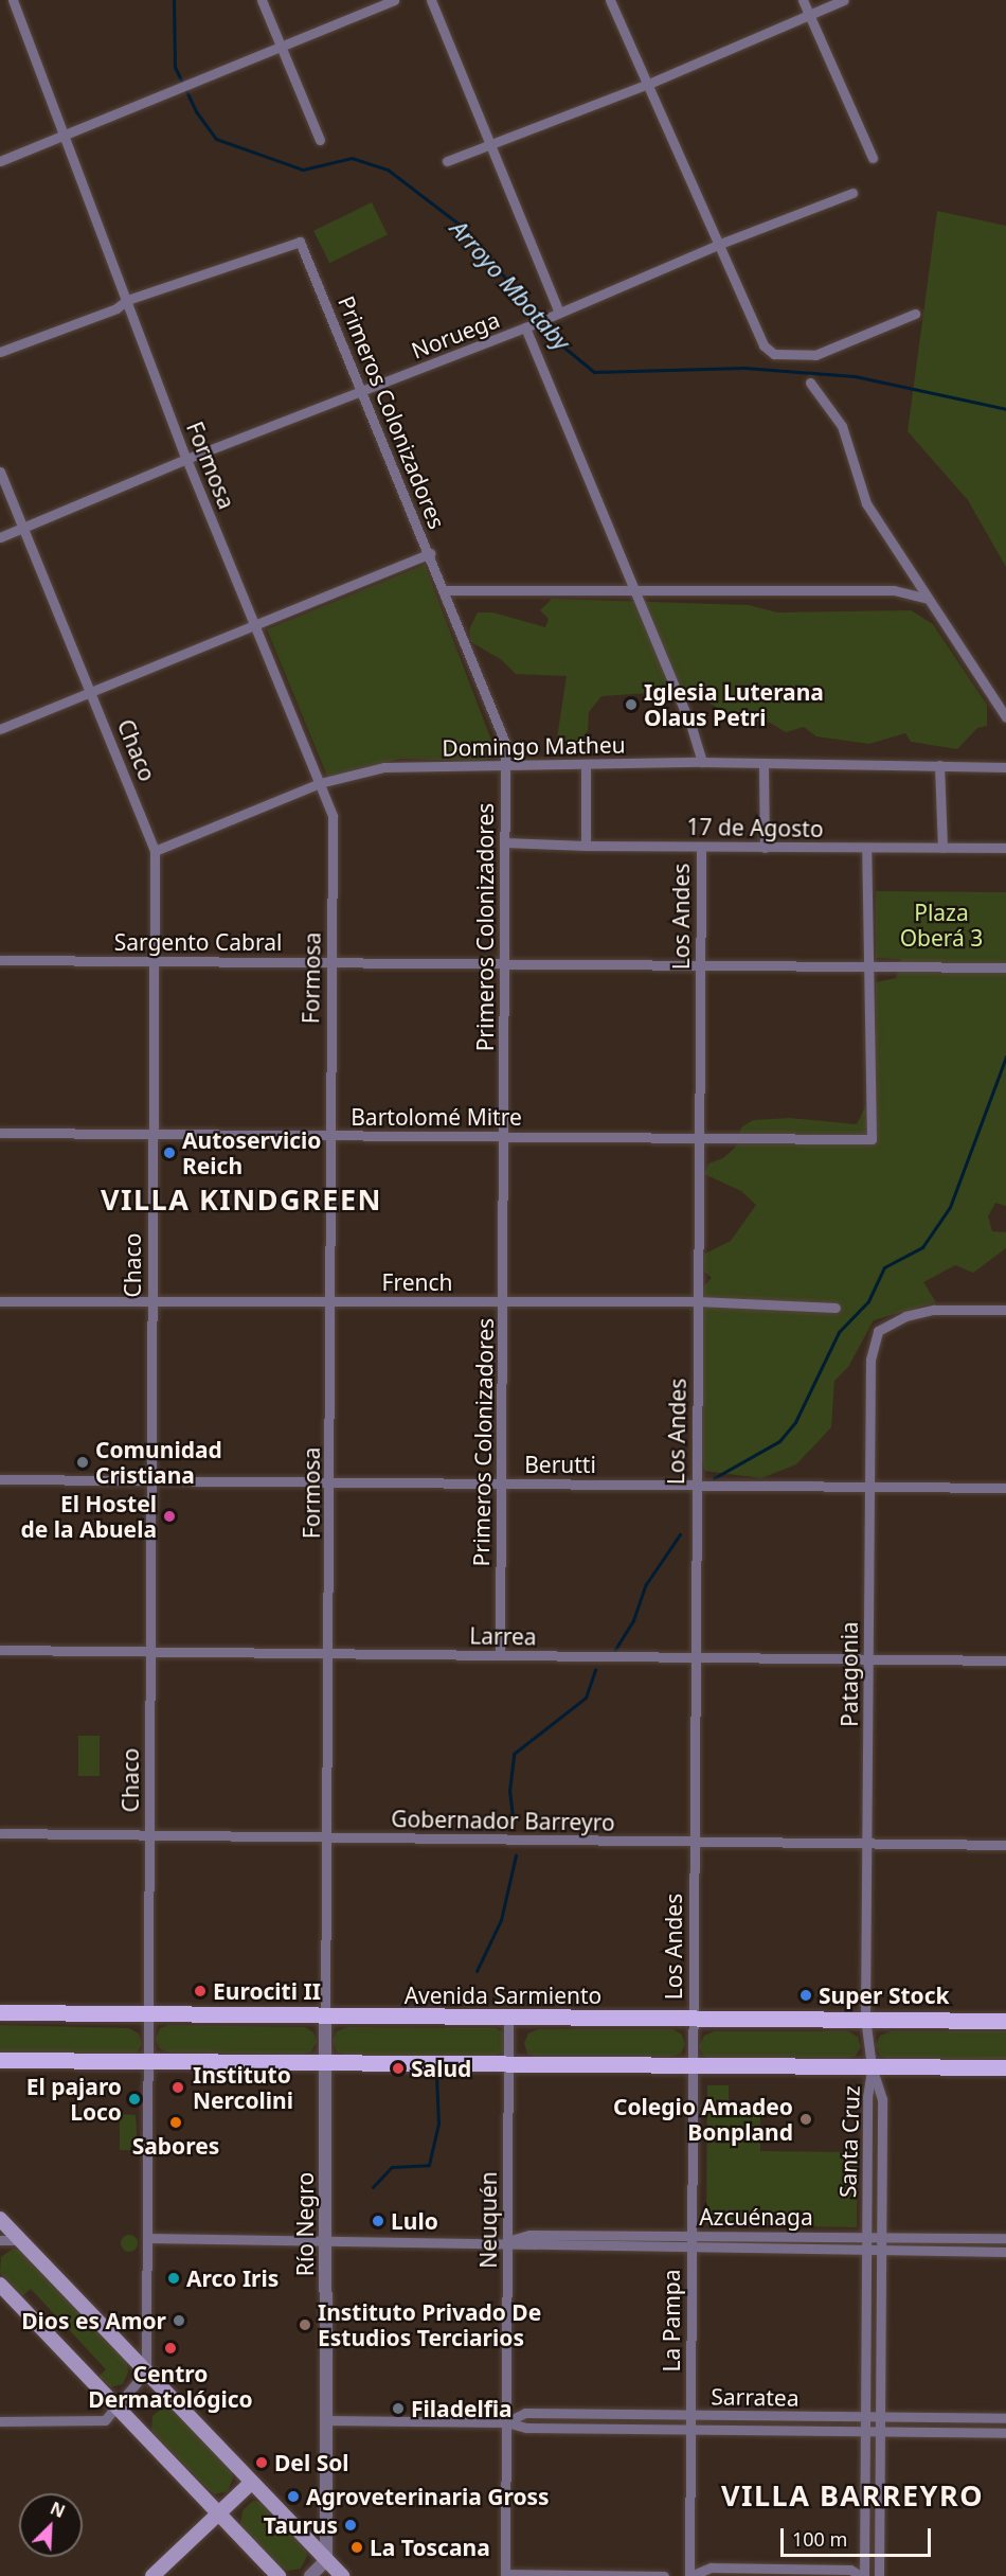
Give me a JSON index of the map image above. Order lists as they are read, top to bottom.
{
  "streets": {
    "main road": ["Avenida Sarmiento"],
    "street": [
      "Noruega",
      "Primeros Colonizadores",
      "Formosa",
      "Domingo Matheu",
      "Chaco",
      "17 de Agosto",
      "Los Andes",
      "Sargento Cabral",
      "Bartolomé Mitre",
      "French",
      "Berutti",
      "Larrea",
      "Patagonia",
      "Gobernador Barreyro",
      "Santa Cruz",
      "Azcuénaga",
      "Neuquén",
      "Río Negro",
      "La Pampa",
      "Sarratea"
    ]
  },
  "crossings": [
    ["Noruega", "Primeros Colonizadores"],
    ["Noruega", "Formosa"],
    ["Noruega", "Chaco"],
    ["Primeros Colonizadores", "Formosa"],
    ["Primeros Colonizadores", "Domingo Matheu"],
    ["Primeros Colonizadores", "17 de Agosto"],
    ["Primeros Colonizadores", "Sargento Cabral"],
    ["Primeros Colonizadores", "Bartolomé Mitre"],
    ["Primeros Colonizadores", "French"],
    ["Primeros Colonizadores", "Berutti"],
    ["Primeros Colonizadores", "Larrea"],
    ["Formosa", "Domingo Matheu"],
    ["Formosa", "Sargento Cabral"],
    ["Formosa", "Bartolomé Mitre"],
    ["Formosa", "French"],
    ["Formosa", "Berutti"],
    ["Formosa", "Larrea"],
    ["Formosa", "Gobernador Barreyro"],
    ["Formosa", "Avenida Sarmiento"],
    ["Formosa", "Río Negro"],
    ["Domingo Matheu", "Chaco"],
    ["Chaco", "Sargento Cabral"],
    ["Chaco", "Bartolomé Mitre"],
    ["Chaco", "French"],
    ["Chaco", "Berutti"],
    ["Chaco", "Larrea"],
    ["Chaco", "Gobernador Barreyro"],
    ["Chaco", "Avenida Sarmiento"],
    ["Chaco", "Azcuénaga"],
    ["17 de Agosto", "Los Andes"],
    ["Los Andes", "Sargento Cabral"],
    ["Los Andes", "Bartolomé Mitre"],
    ["Los Andes", "French"],
    ["Los Andes", "Berutti"],
    ["Los Andes", "Larrea"],
    ["Los Andes", "Gobernador Barreyro"],
    ["Los Andes", "Avenida Sarmiento"],
    ["Los Andes", "La Pampa"],
    ["Sargento Cabral", "Bartolomé Mitre"],
    ["Berutti", "Patagonia"],
    ["Larrea", "Patagonia"],
    ["Patagonia", "Gobernador Barreyro"],
    ["Patagonia", "Avenida Sarmiento"],
    ["Patagonia", "Santa Cruz"],
    ["Avenida Sarmiento", "Neuquén"],
    ["Avenida Sarmiento", "Río Negro"],
    ["Santa Cruz", "Azcuénaga"],
    ["Santa Cruz", "Sarratea"],
    ["Azcuénaga", "Neuquén"],
    ["Azcuénaga", "Río Negro"],
    ["Azcuénaga", "La Pampa"],
    ["Neuquén", "Sarratea"],
    ["Río Negro", "Sarratea"],
    ["La Pampa", "Sarratea"]
  ],
  "districts": ["VILLA KINDGREEN", "VILLA BARREYRO"],
  "water": ["Arroyo Mbotaby"],
  "parks": ["Plaza Oberá 3"],
  "places": [
    "Iglesia Luterana Olaus Petri",
    "Autoservicio Reich",
    "Comunidad Cristiana",
    "El Hostel de la Abuela",
    "Eurociti II",
    "Super Stock",
    "Salud",
    "Instituto Nercolini",
    "El pajaro Loco",
    "Colegio Amadeo Bonpland",
    "Sabores",
    "Lulo",
    "Arco Iris",
    "Dios es Amor",
    "Instituto Privado De Estudios Terciarios",
    "Centro Dermatológico",
    "Filadelfia",
    "Del Sol",
    "Agroveterinaria Gross",
    "Taurus",
    "La Toscana"
  ],
  "scale_bar": "100 m",
  "north": "top right"
}
